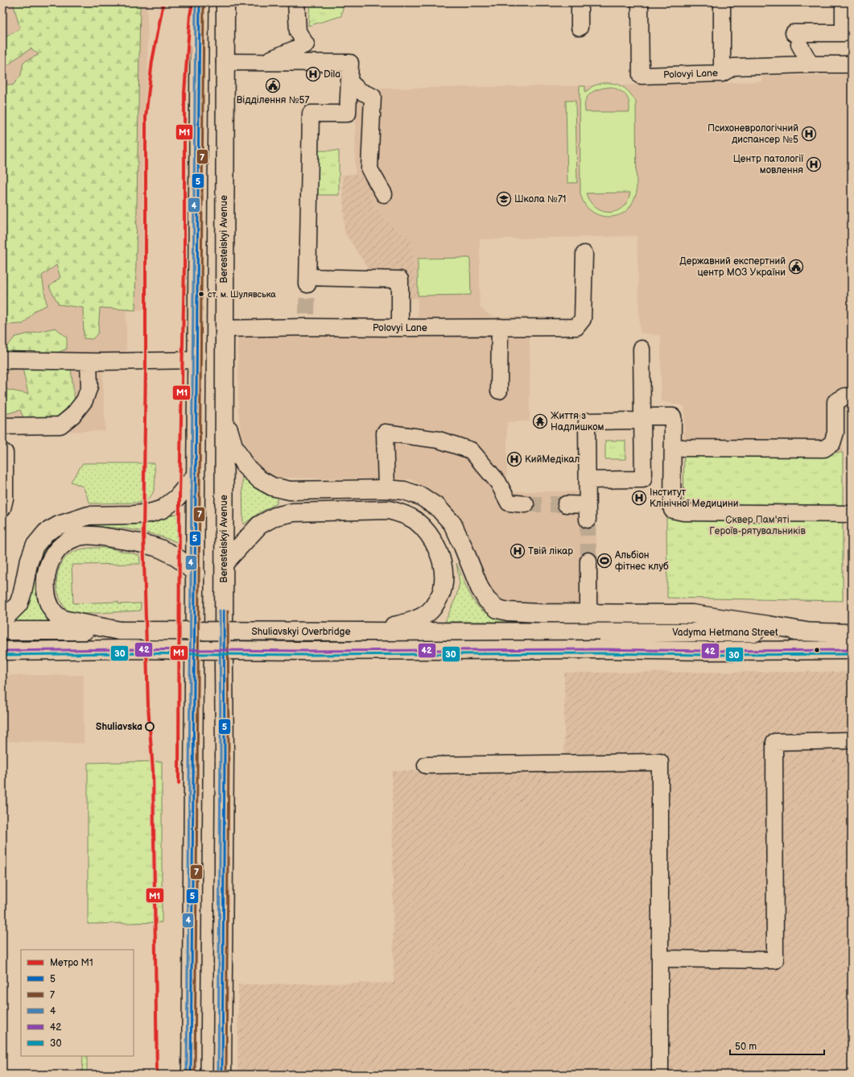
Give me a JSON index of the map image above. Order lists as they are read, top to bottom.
{
  "streets": {
    "main road": ["Beresteiskyi Avenue", "Shuliavskyi Overbridge", "Vadyma Hetmana Street"],
    "street": ["Polovyi Lane"]
  },
  "crossings": [
    ["Polovyi Lane", "Beresteiskyi Avenue"],
    ["Shuliavskyi Overbridge", "Vadyma Hetmana Street"]
  ],
  "parks": ["Сквер Пам'яті Героїв-рятувальників"],
  "places": {
    "hospital": [
      "Dila",
      "Психоневрологічний диспансер №5",
      "Центр патології мовлення",
      "КийМедікал",
      "Інститут Клінічної Медицини",
      "Твій лікар"
    ],
    "public building": ["Відділення №57", "Державний експертний центр МОЗ України"],
    "school or university": ["Школа №71"],
    "other": ["ст. м. Шулявська", "Shuliavska"],
    "temple": ["Життя з Надлишком"],
    "sports": ["Альбіон фітнес клуб"]
  },
  "lines": [
    "metro line M1",
    "transit line 5",
    "transit line 7",
    "transit line 4",
    "transit line 42",
    "transit line 30"
  ],
  "legend": [
    "Метро M1",
    "5",
    "7",
    "4",
    "42",
    "30"
  ],
  "scale_bar": "50 m"
}
